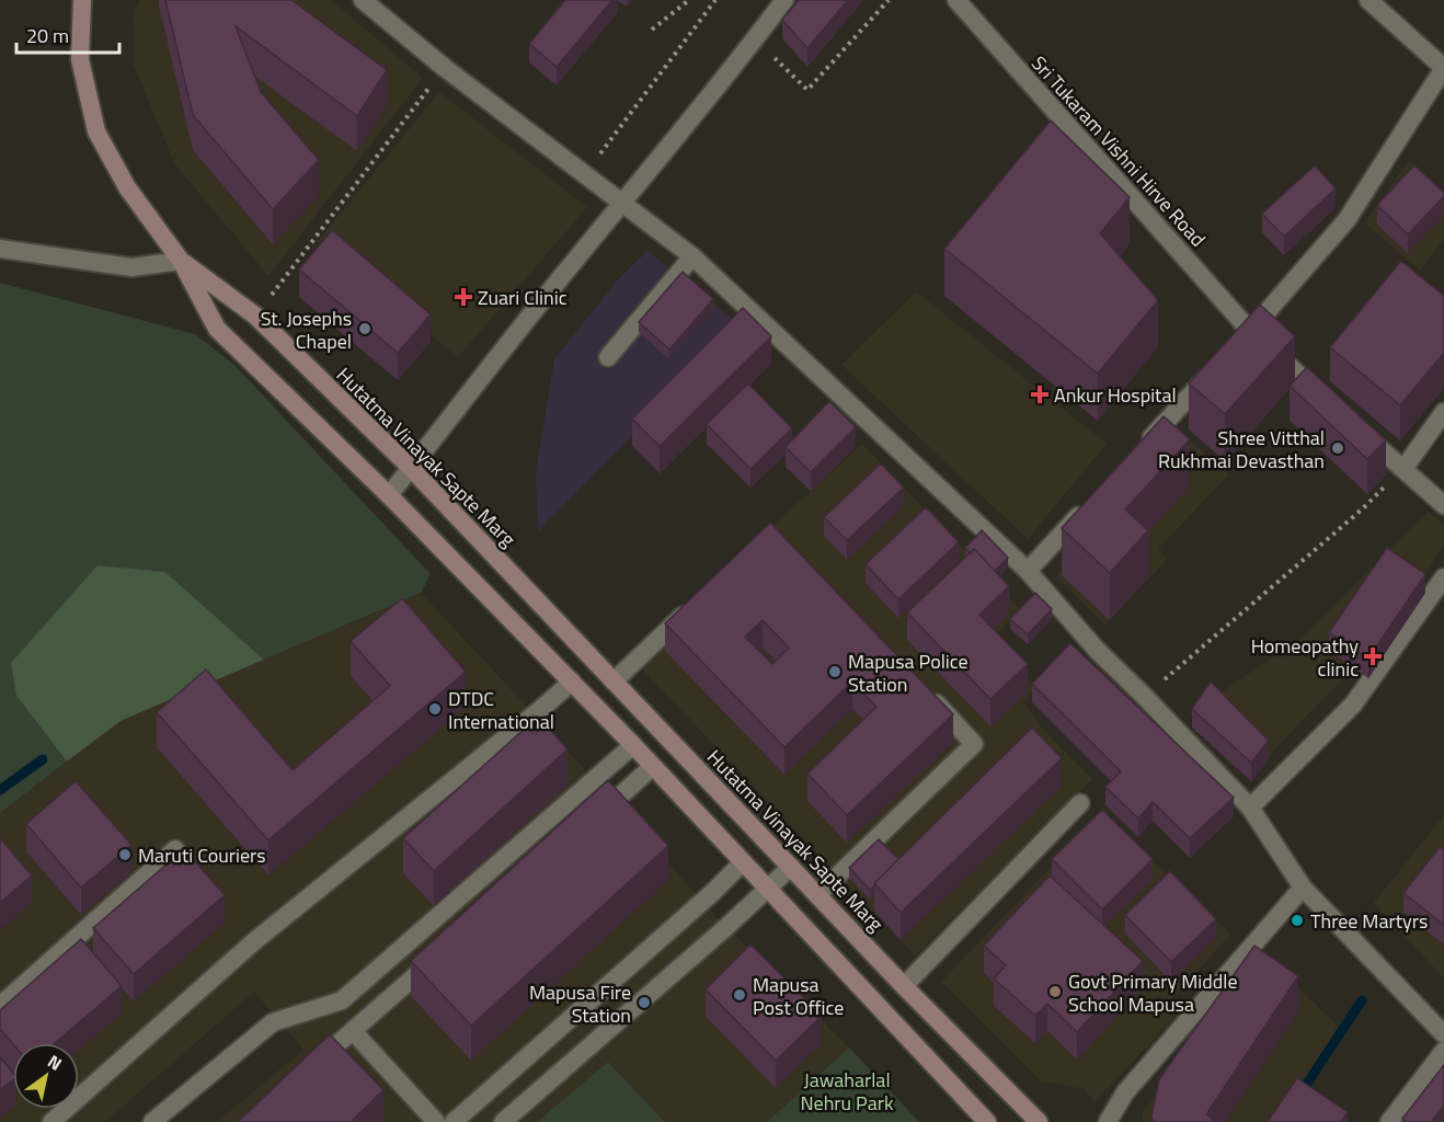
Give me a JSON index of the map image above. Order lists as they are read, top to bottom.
{
  "streets": {
    "main road": ["Hutatma Vinayak Sapte Marg"],
    "street": ["Sri Tukaram Vishni Hirve Road"]
  },
  "parks": ["Jawaharlal Nehru Park"],
  "places": {
    "health": ["Zuari Clinic", "Ankur Hospital", "Homeopathy clinic"],
    "other": [
      "St. Josephs Chapel",
      "Shree Vitthal Rukhmai Devasthan",
      "Mapusa Police Station",
      "DTDC International",
      "Maruti Couriers",
      "Three Martyrs",
      "Govt Primary Middle School Mapusa",
      "Mapusa Post Office",
      "Mapusa Fire Station"
    ]
  },
  "scale_bar": "20 m",
  "north": "top right"
}
